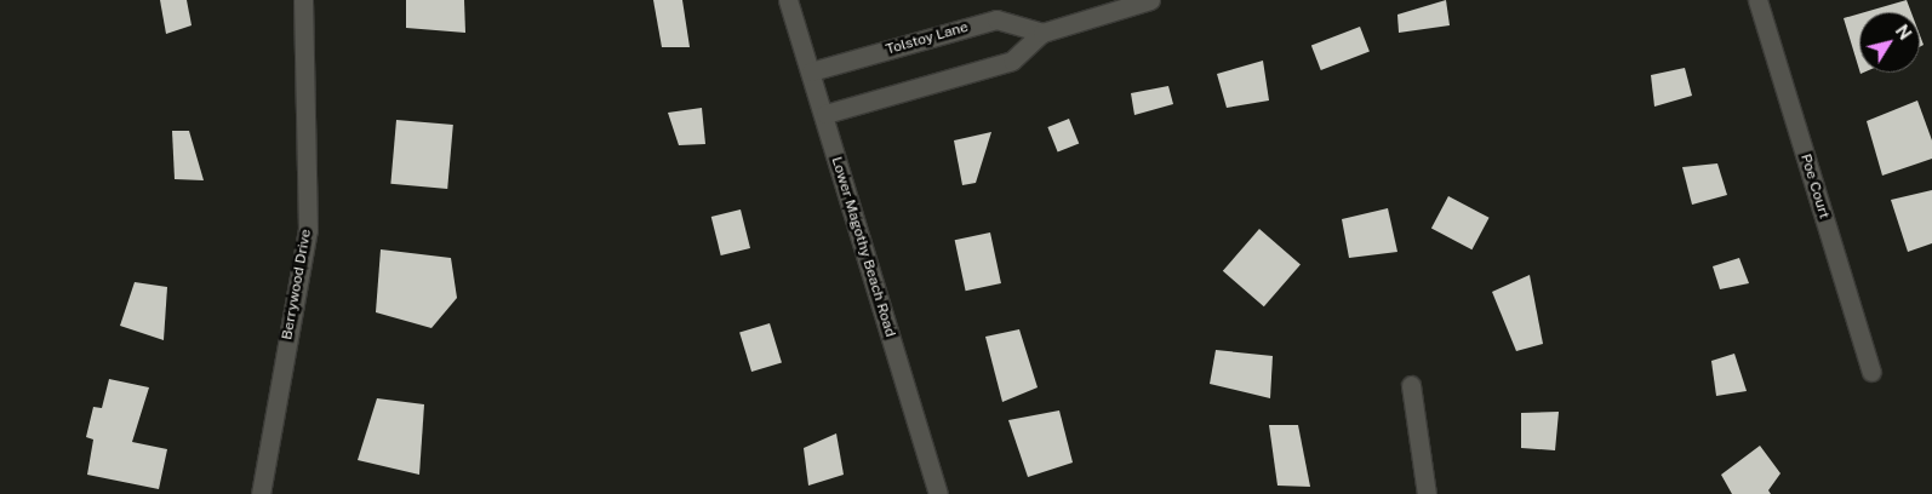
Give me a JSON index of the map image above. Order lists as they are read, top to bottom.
{
  "streets": {
    "street": [
      "Tolstoy Lane",
      "Poe Court",
      "Lower Magothy Beach Road",
      "Berrywood Drive"
    ]
  },
  "crossings": [
    ["Tolstoy Lane", "Lower Magothy Beach Road"]
  ],
  "north": "top right"
}
